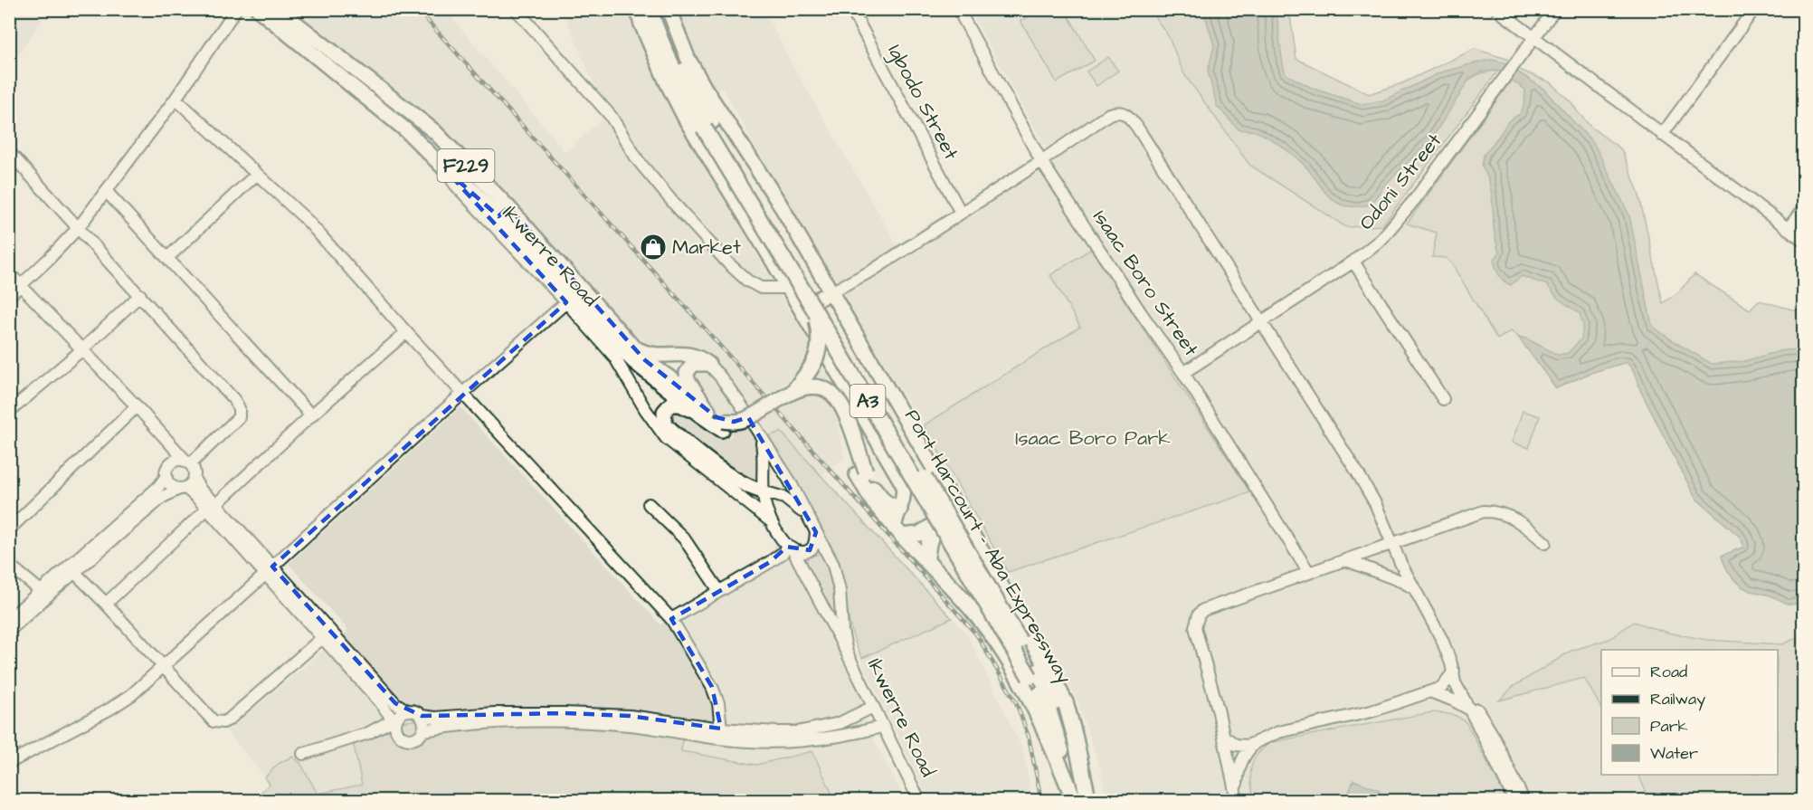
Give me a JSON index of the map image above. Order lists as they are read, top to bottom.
{
  "streets": {
    "highway": ["A3", "Port Harcourt - Aba Expressway"],
    "main road": ["F229", "Ikwerre Road"],
    "street": ["Igbodo Street", "Odoni Street", "Isaac Boro Street"]
  },
  "crossings": [
    ["F229", "Ikwerre Road"],
    ["Odoni Street", "Isaac Boro Street"]
  ],
  "parks": ["Isaac Boro Park"],
  "places": {
    "shop": ["Market"]
  },
  "legend": [
    "Road",
    "Railway",
    "Park",
    "Water"
  ]
}
